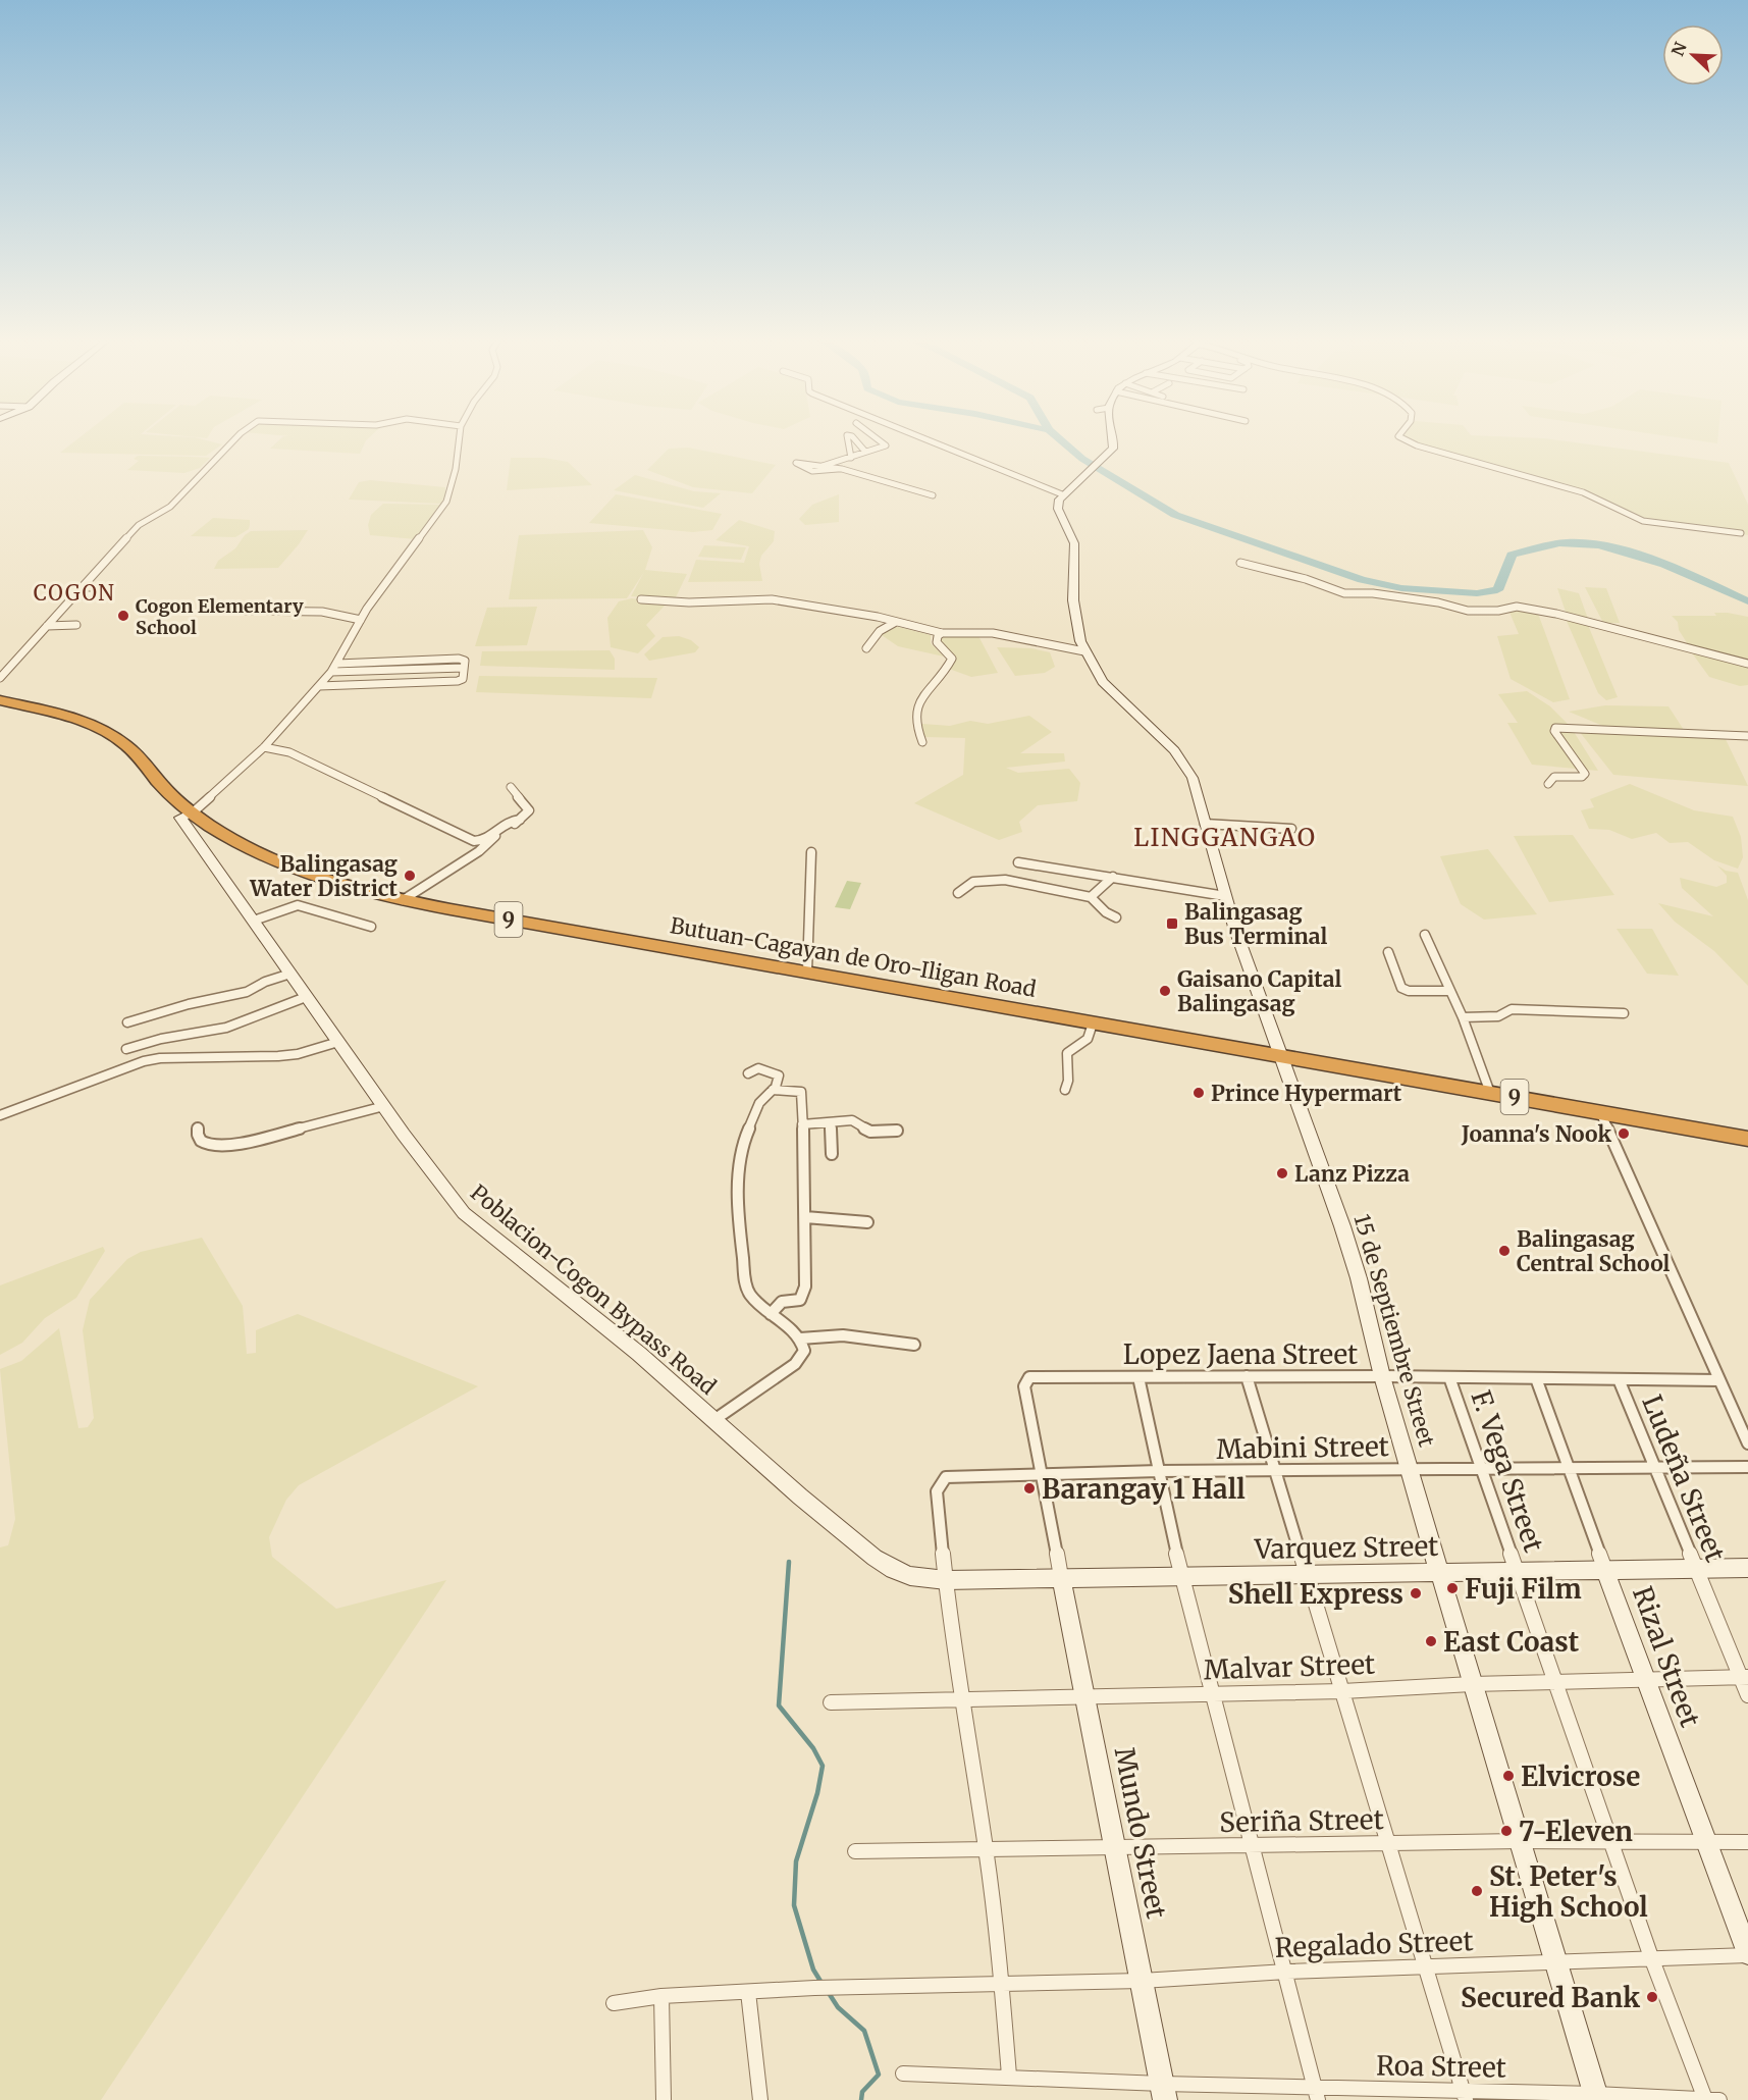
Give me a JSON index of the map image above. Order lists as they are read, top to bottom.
{
  "streets": {
    "highway": ["9", "Butuan-Cagayan de Oro-Iligan Road"],
    "street": [
      "Poblacion-Cogon Bypass Road",
      "15 de Septiembre Street",
      "Lopez Jaena Street",
      "Mabini Street",
      "F. Vega Street",
      "Ludeña Street",
      "Varquez Street",
      "Rizal Street",
      "Malvar Street",
      "Seriña Street",
      "Mundo Street",
      "Regalado Street",
      "Roa Street"
    ]
  },
  "crossings": [
    ["Butuan-Cagayan de Oro-Iligan Road", "Poblacion-Cogon Bypass Road"],
    ["Butuan-Cagayan de Oro-Iligan Road", "15 de Septiembre Street"],
    ["Poblacion-Cogon Bypass Road", "Mabini Street"],
    ["Poblacion-Cogon Bypass Road", "Varquez Street"],
    ["15 de Septiembre Street", "Lopez Jaena Street"],
    ["15 de Septiembre Street", "Mabini Street"],
    ["15 de Septiembre Street", "Varquez Street"],
    ["15 de Septiembre Street", "Malvar Street"],
    ["15 de Septiembre Street", "Seriña Street"],
    ["15 de Septiembre Street", "Regalado Street"],
    ["15 de Septiembre Street", "Roa Street"],
    ["Lopez Jaena Street", "Mabini Street"],
    ["Lopez Jaena Street", "F. Vega Street"],
    ["Lopez Jaena Street", "Ludeña Street"],
    ["Lopez Jaena Street", "Rizal Street"],
    ["Mabini Street", "F. Vega Street"],
    ["Mabini Street", "Ludeña Street"],
    ["Mabini Street", "Varquez Street"],
    ["Mabini Street", "Rizal Street"],
    ["F. Vega Street", "Varquez Street"],
    ["F. Vega Street", "Malvar Street"],
    ["F. Vega Street", "Seriña Street"],
    ["F. Vega Street", "Regalado Street"],
    ["F. Vega Street", "Roa Street"],
    ["Ludeña Street", "Varquez Street"],
    ["Ludeña Street", "Malvar Street"],
    ["Varquez Street", "Rizal Street"],
    ["Varquez Street", "Mundo Street"],
    ["Rizal Street", "Malvar Street"],
    ["Rizal Street", "Seriña Street"],
    ["Rizal Street", "Regalado Street"],
    ["Malvar Street", "Mundo Street"],
    ["Seriña Street", "Mundo Street"],
    ["Mundo Street", "Regalado Street"],
    ["Mundo Street", "Roa Street"]
  ],
  "districts": ["COGON", "LINGGANGAO"],
  "places": {
    "other": [
      "Cogon Elementary School",
      "Balingasag Water District",
      "Gaisano Capital Balingasag",
      "Prince Hypermart",
      "Joanna's Nook",
      "Lanz Pizza",
      "Balingasag Central School",
      "Barangay 1 Hall",
      "Fuji Film",
      "Shell Express",
      "East Coast",
      "Elvicrose",
      "7-Eleven",
      "St. Peter's High School",
      "Secured Bank"
    ],
    "transit": ["Balingasag Bus Terminal"]
  },
  "north": "top left"
}
